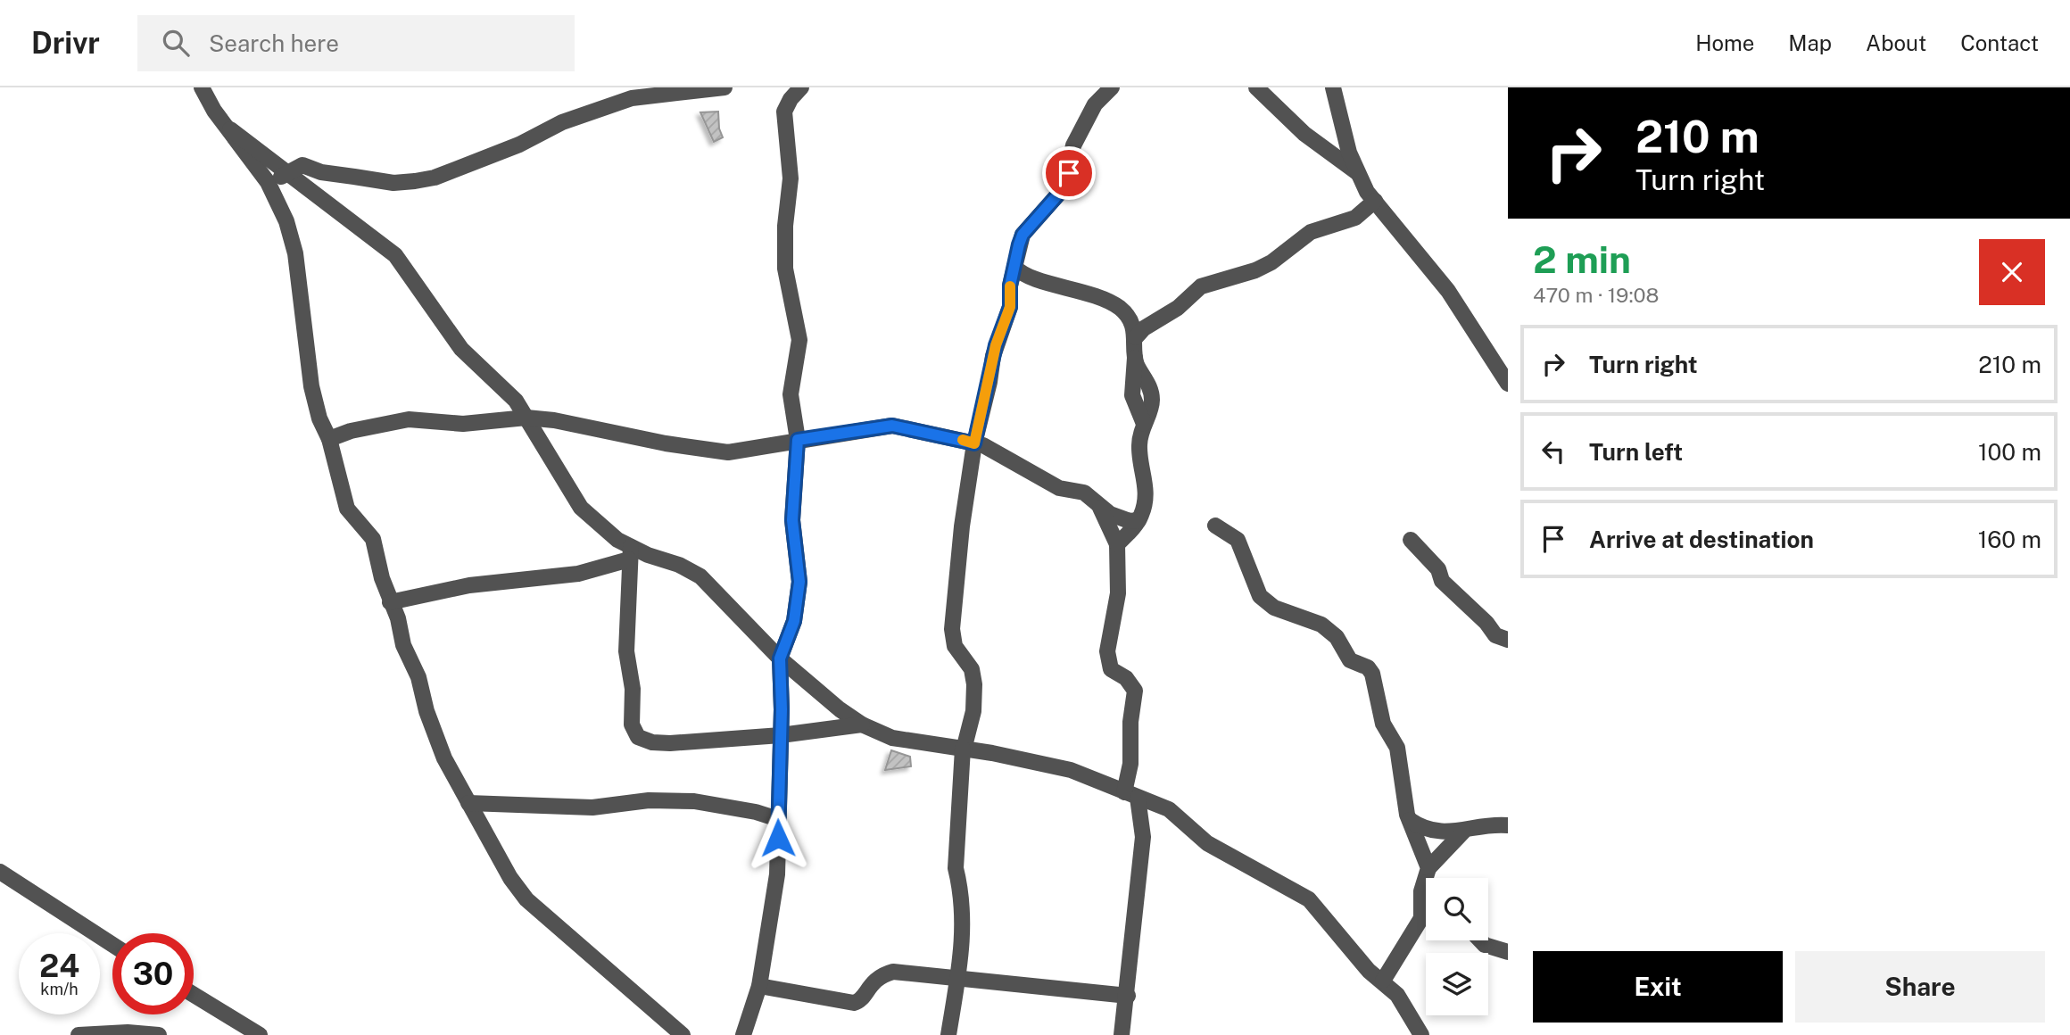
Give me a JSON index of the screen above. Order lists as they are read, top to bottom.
{
  "page": {
    "header": "Drivr",
    "search": "Search here",
    "nav": [
      "Home",
      "Map",
      "About",
      "Contact"
    ],
    "turn": ["210 m", "Turn right"],
    "heading": ["2 min", "470 m · 19:08"],
    "list": [
      {
        "name": "Turn right",
        "value": "210 m"
      },
      {
        "name": "Turn left",
        "value": "100 m"
      },
      {
        "name": "Arrive at destination",
        "value": "160 m"
      }
    ],
    "speed": "24 km/h",
    "limit": "30",
    "buttons": ["Exit", "Share"]
  }
}
